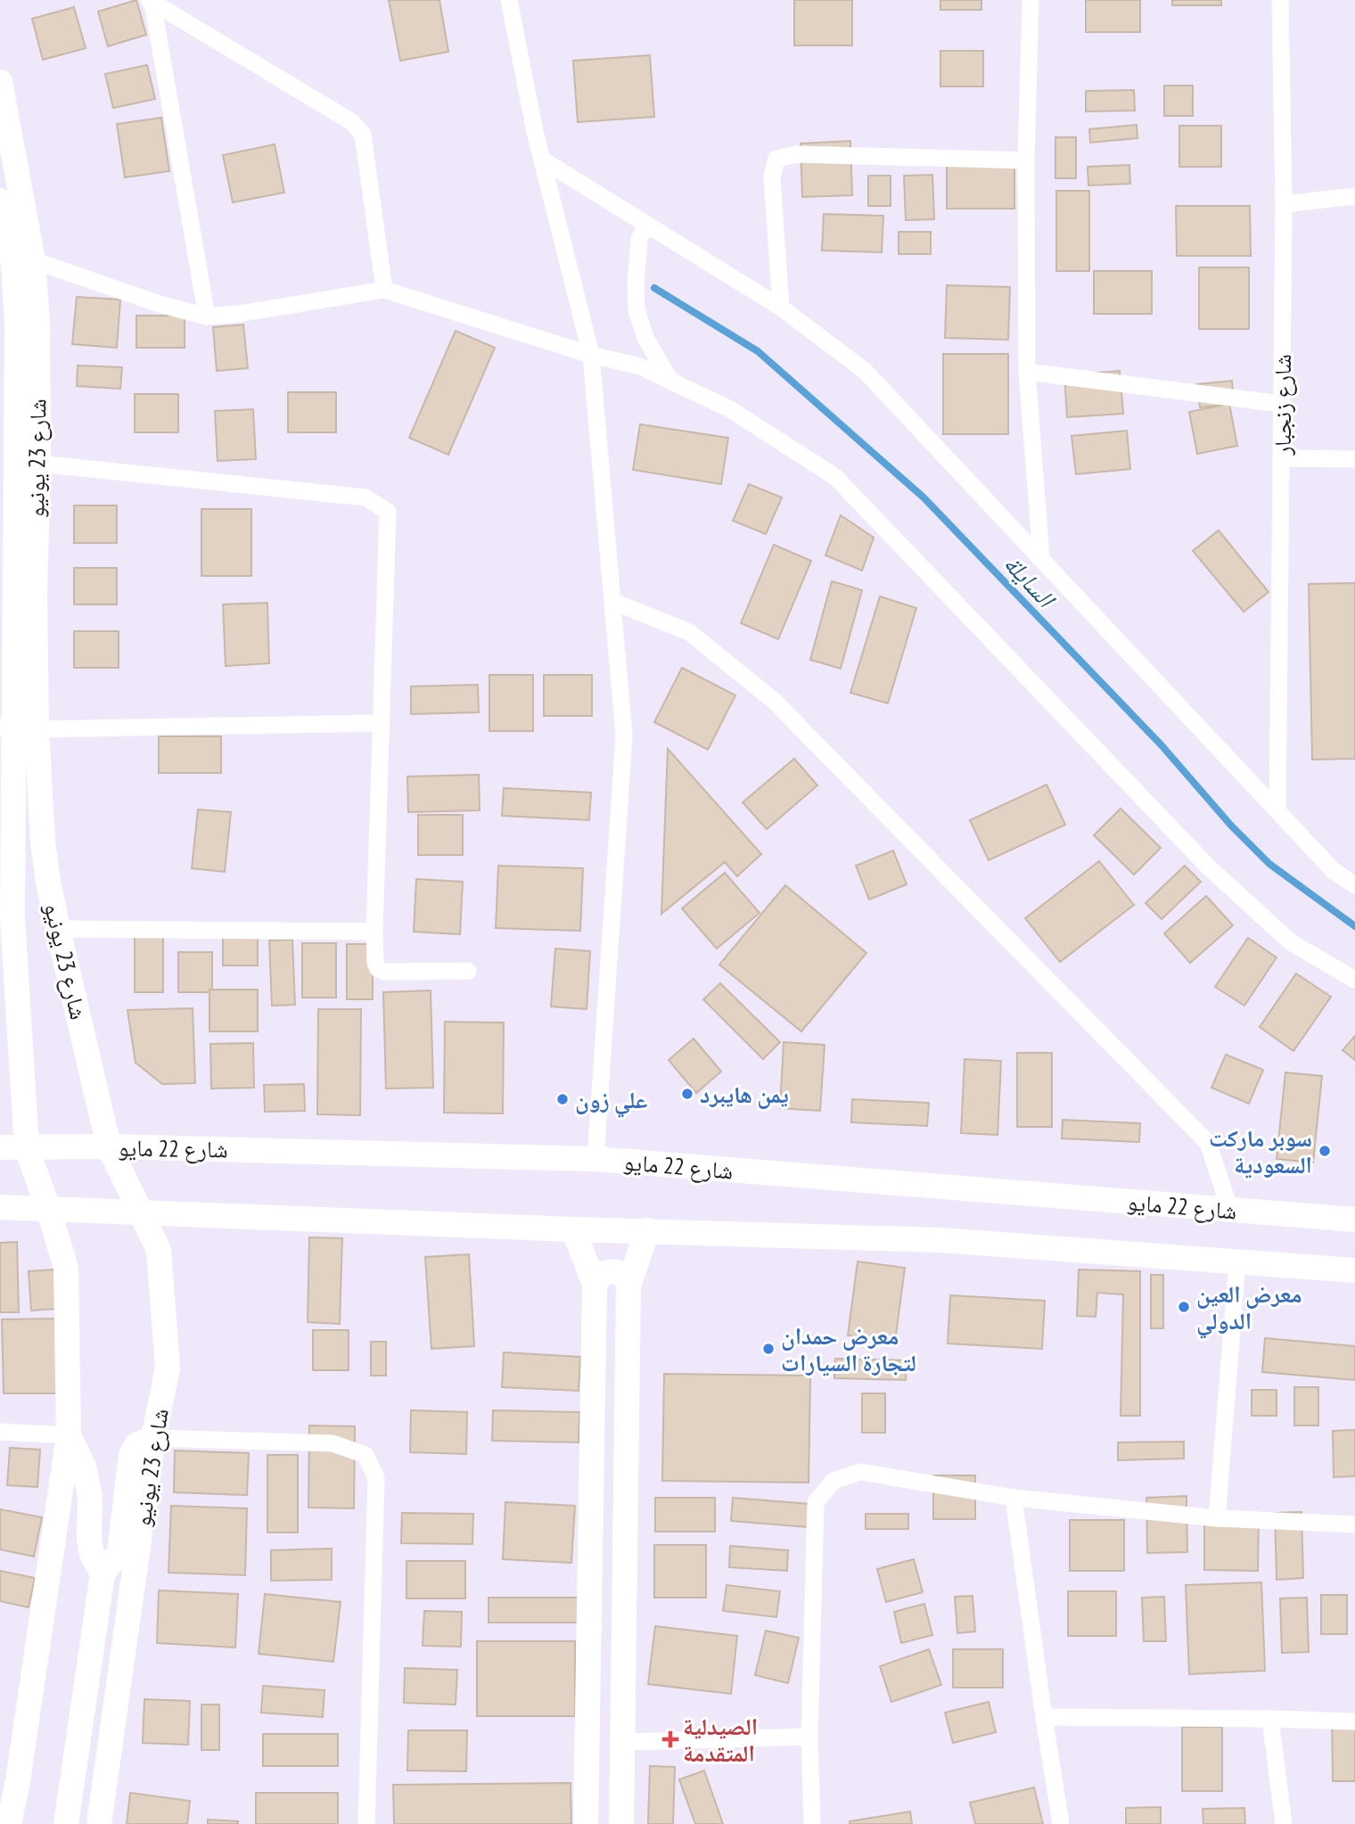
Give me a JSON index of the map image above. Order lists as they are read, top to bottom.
{
  "streets": {
    "street": ["شارع زنجبار", "شارع 23 يونيو", "شارع 22 مايو"]
  },
  "crossings": [
    ["شارع 23 يونيو", "شارع 22 مايو"]
  ],
  "water": ["السايلة"],
  "places": {
    "other": [
      "يمن هايبرد",
      "علي زون",
      "سوبر ماركت السعودية",
      "معرض العين الدولي",
      "معرض حمدان لتجارة السيارات"
    ],
    "health": ["الصيدلية المتقدمة"]
  }
}
